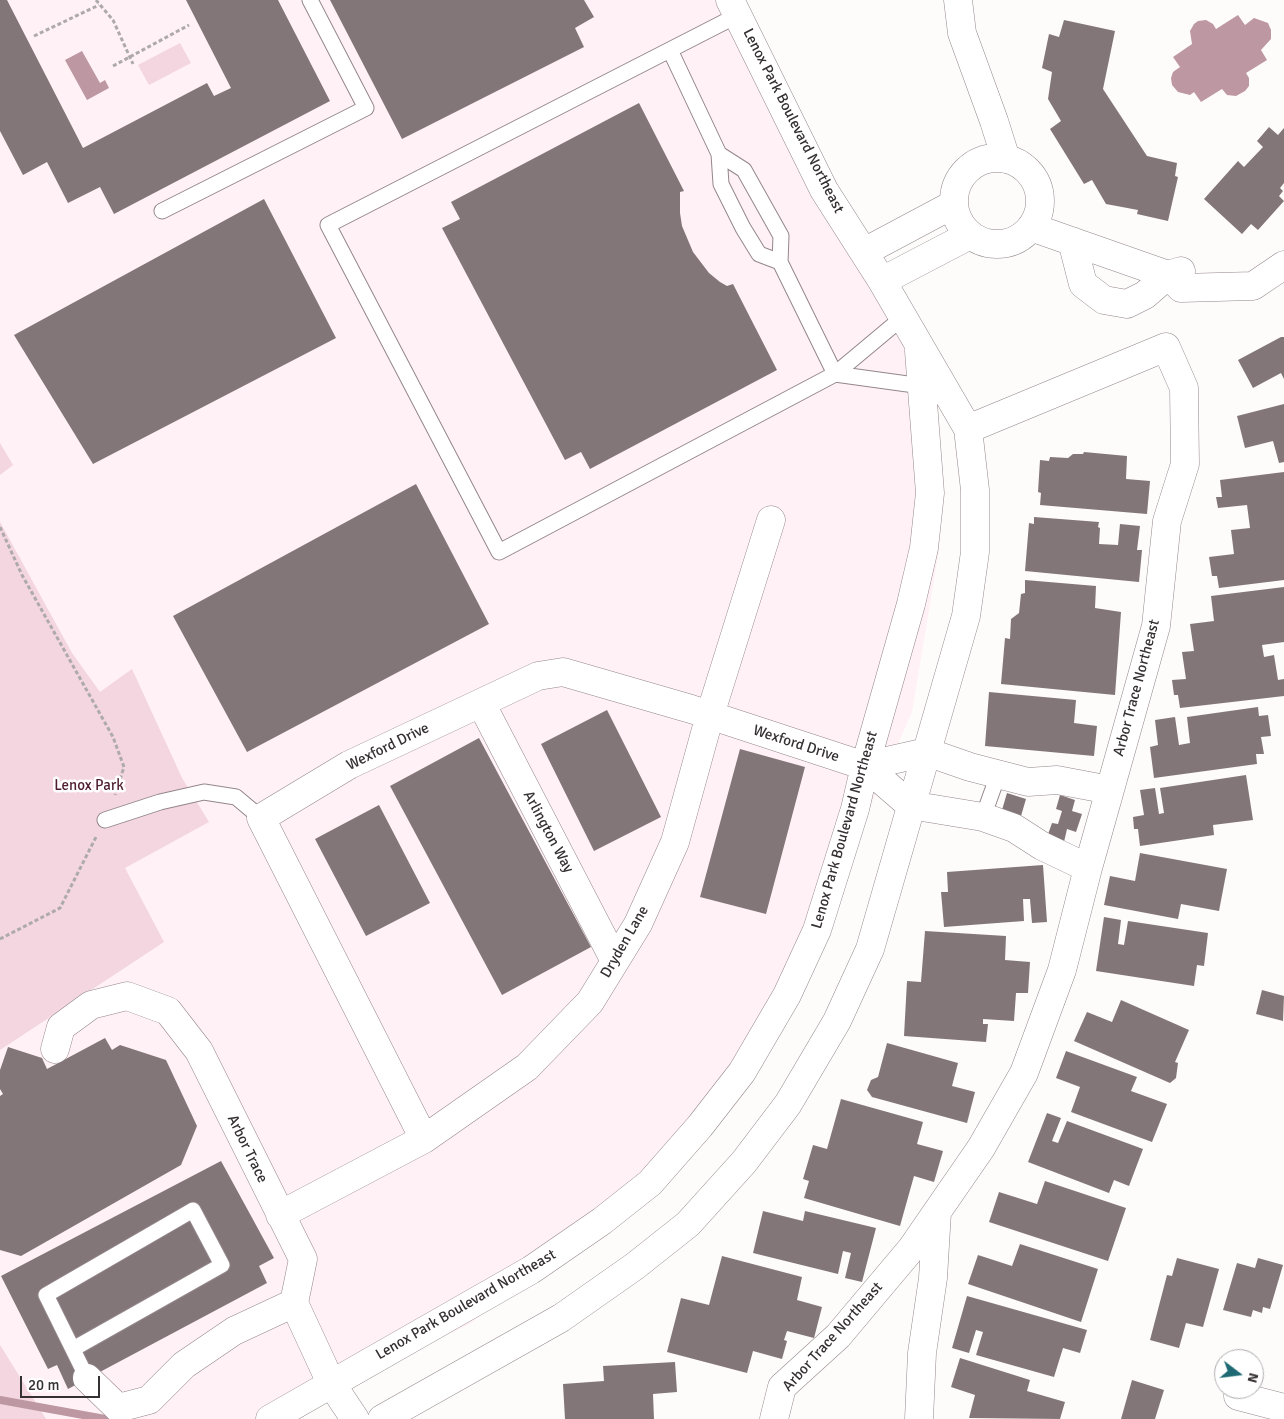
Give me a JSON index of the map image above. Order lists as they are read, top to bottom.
{
  "streets": {
    "street": [
      "Lenox Park Boulevard Northeast",
      "Arbor Trace Northeast",
      "Wexford Drive",
      "Arlington Way",
      "Dryden Lane",
      "Arbor Trace"
    ]
  },
  "crossings": [
    ["Lenox Park Boulevard Northeast", "Arbor Trace Northeast"],
    ["Lenox Park Boulevard Northeast", "Wexford Drive"],
    ["Wexford Drive", "Arlington Way"],
    ["Wexford Drive", "Dryden Lane"],
    ["Arlington Way", "Dryden Lane"],
    ["Dryden Lane", "Arbor Trace"]
  ],
  "parks": ["Lenox Park"],
  "scale_bar": "20 m",
  "north": "right"
}
